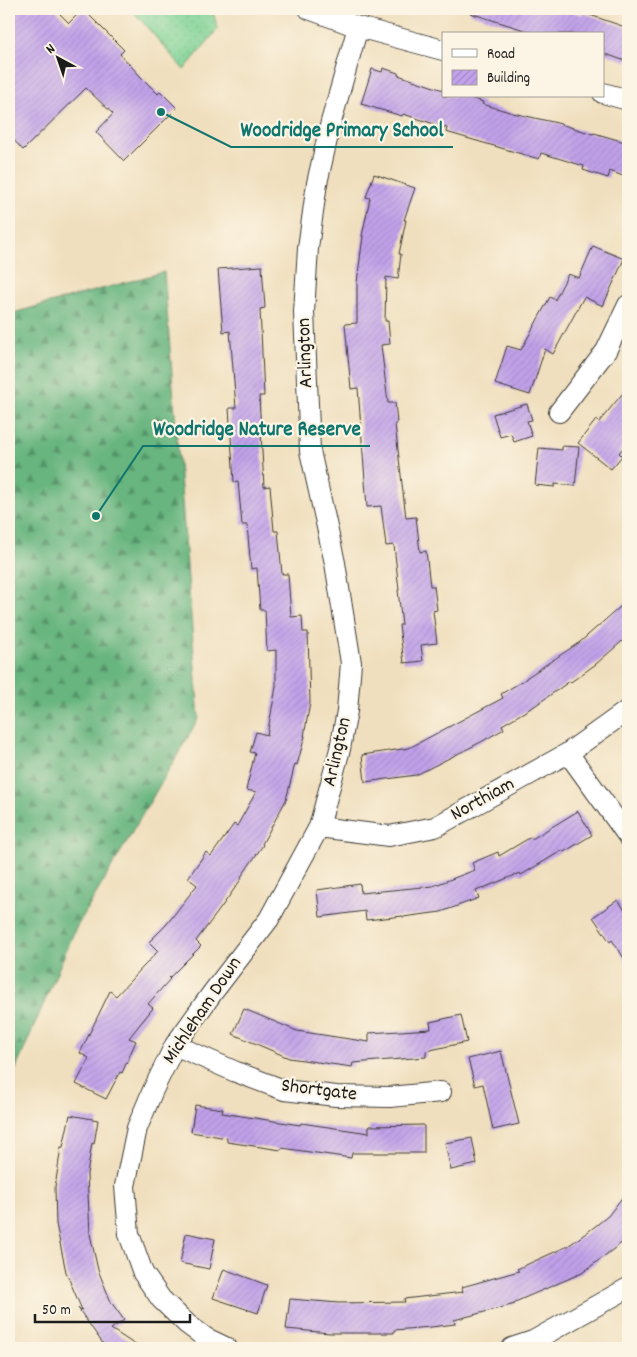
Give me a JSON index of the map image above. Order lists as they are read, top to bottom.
{
  "streets": {
    "street": [
      "Arlington",
      "Northiam",
      "Michleham Down",
      "Shortgate"
    ]
  },
  "crossings": [
    ["Arlington", "Northiam"],
    ["Arlington", "Michleham Down"],
    ["Northiam", "Michleham Down"],
    ["Michleham Down", "Shortgate"]
  ],
  "places": ["Woodridge Primary School", "Woodridge Nature Reserve"],
  "legend": ["Road", "Building"],
  "scale_bar": "50 m",
  "north": "top left"
}
